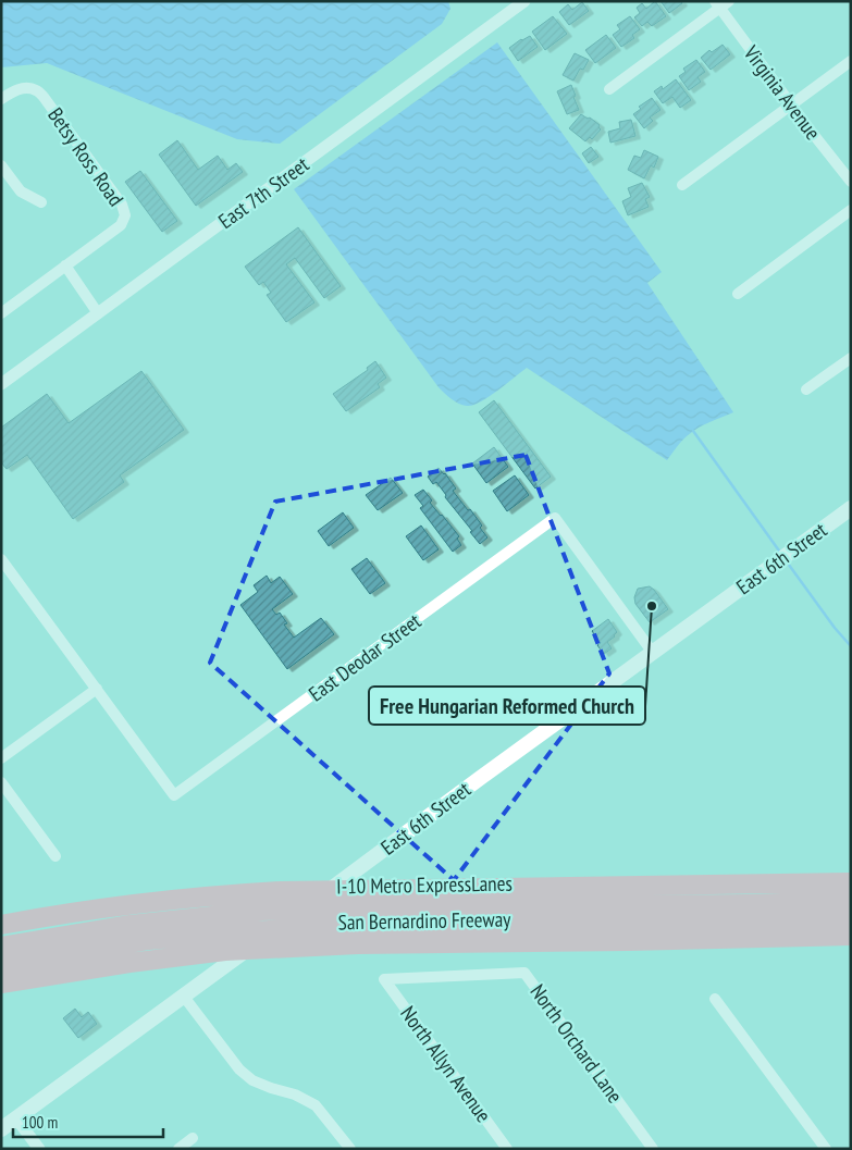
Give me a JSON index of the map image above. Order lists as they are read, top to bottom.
{
  "streets": {
    "highway": ["I-10 Metro ExpressLanes", "San Bernardino Freeway"],
    "main road": ["East 6th Street"],
    "street": [
      "Virginia Avenue",
      "Betsy Ross Road",
      "East 7th Street",
      "East Deodar Street",
      "North Orchard Lane",
      "North Allyn Avenue"
    ]
  },
  "crossings": [
    ["East 6th Street", "East Deodar Street"],
    ["North Orchard Lane", "North Allyn Avenue"]
  ],
  "places": ["Free Hungarian Reformed Church"],
  "scale_bar": "100 m"
}
